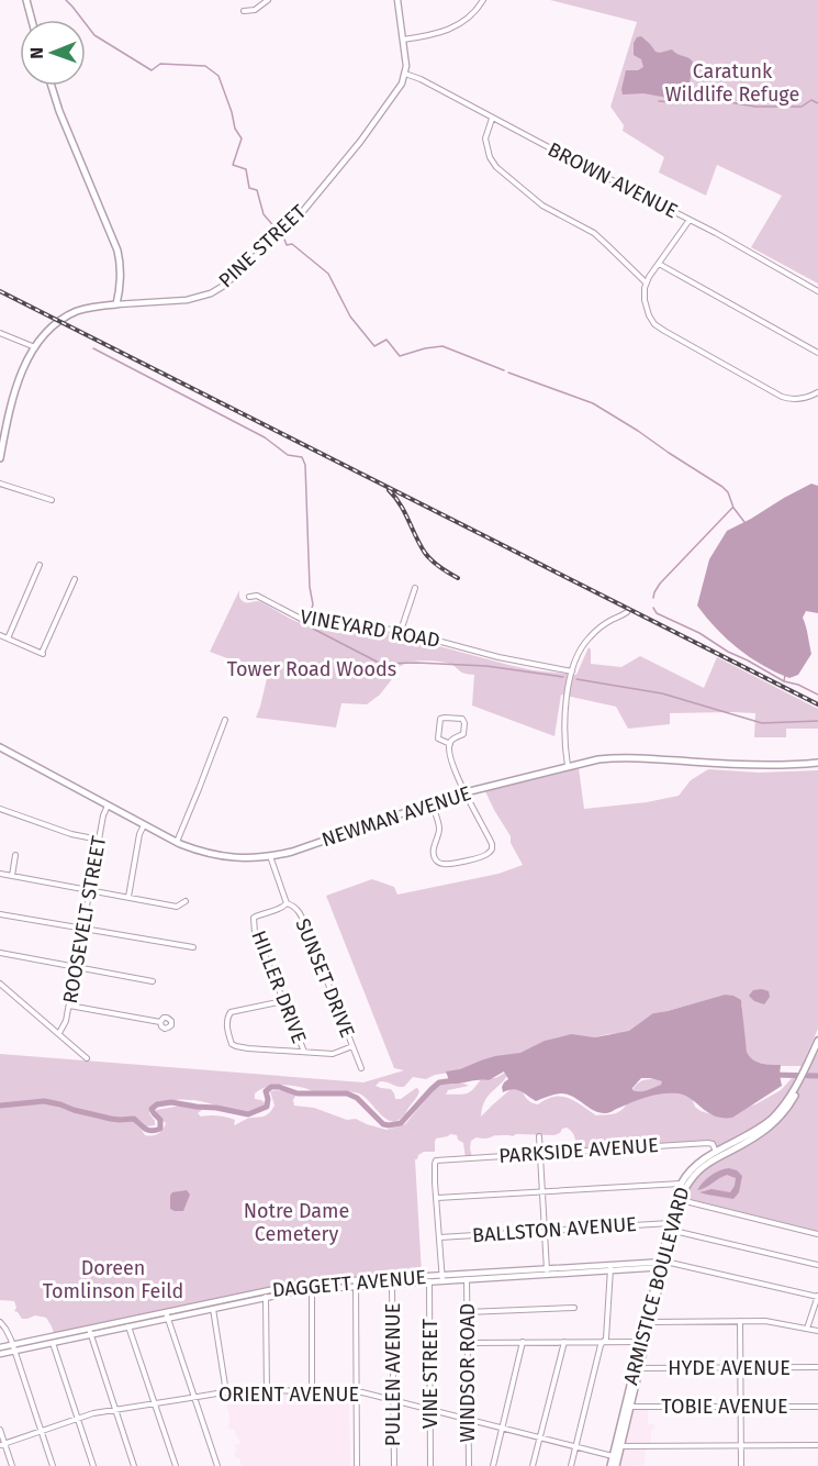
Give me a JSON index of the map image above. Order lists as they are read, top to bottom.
{
  "streets": {
    "main road": ["PINE STREET", "NEWMAN AVENUE", "ARMISTICE BOULEVARD"],
    "street": [
      "BROWN AVENUE",
      "VINEYARD ROAD",
      "ROOSEVELT STREET",
      "SUNSET DRIVE",
      "HILLER DRIVE",
      "PARKSIDE AVENUE",
      "BALLSTON AVENUE",
      "DAGGETT AVENUE",
      "HYDE AVENUE",
      "WINDSOR ROAD",
      "VINE STREET",
      "PULLEN AVENUE",
      "ORIENT AVENUE",
      "TOBIE AVENUE"
    ]
  },
  "crossings": [
    ["BROWN AVENUE", "PINE STREET"],
    ["NEWMAN AVENUE", "ROOSEVELT STREET"],
    ["NEWMAN AVENUE", "SUNSET DRIVE"],
    ["SUNSET DRIVE", "HILLER DRIVE"],
    ["PARKSIDE AVENUE", "ARMISTICE BOULEVARD"],
    ["BALLSTON AVENUE", "ARMISTICE BOULEVARD"],
    ["DAGGETT AVENUE", "ARMISTICE BOULEVARD"],
    ["DAGGETT AVENUE", "WINDSOR ROAD"],
    ["DAGGETT AVENUE", "VINE STREET"],
    ["DAGGETT AVENUE", "PULLEN AVENUE"],
    ["ARMISTICE BOULEVARD", "HYDE AVENUE"],
    ["ARMISTICE BOULEVARD", "ORIENT AVENUE"],
    ["ARMISTICE BOULEVARD", "TOBIE AVENUE"],
    ["WINDSOR ROAD", "ORIENT AVENUE"],
    ["VINE STREET", "ORIENT AVENUE"],
    ["PULLEN AVENUE", "ORIENT AVENUE"]
  ],
  "parks": [
    "Caratunk Wildlife Refuge",
    "Tower Road Woods",
    "Notre Dame Cemetery",
    "Doreen Tomlinson Feild"
  ],
  "north": "left"
}
